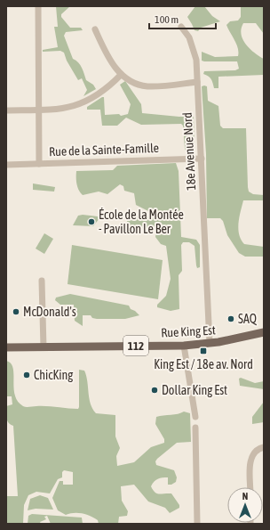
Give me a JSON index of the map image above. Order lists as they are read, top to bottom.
{
  "streets": {
    "main road": ["Rue King Est", "112"],
    "street": ["Rue de la Sainte-Famille", "18e Avenue Nord"]
  },
  "crossings": [
    ["Rue de la Sainte-Famille", "18e Avenue Nord"],
    ["18e Avenue Nord", "Rue King Est"]
  ],
  "places": {
    "other": [
      "École de la Montée - Pavillon Le Ber",
      "McDonald's",
      "SAQ",
      "ChicKing",
      "Dollar King Est"
    ],
    "transit": ["King Est / 18e av. Nord"]
  },
  "scale_bar": "100 m",
  "north": "top"
}
